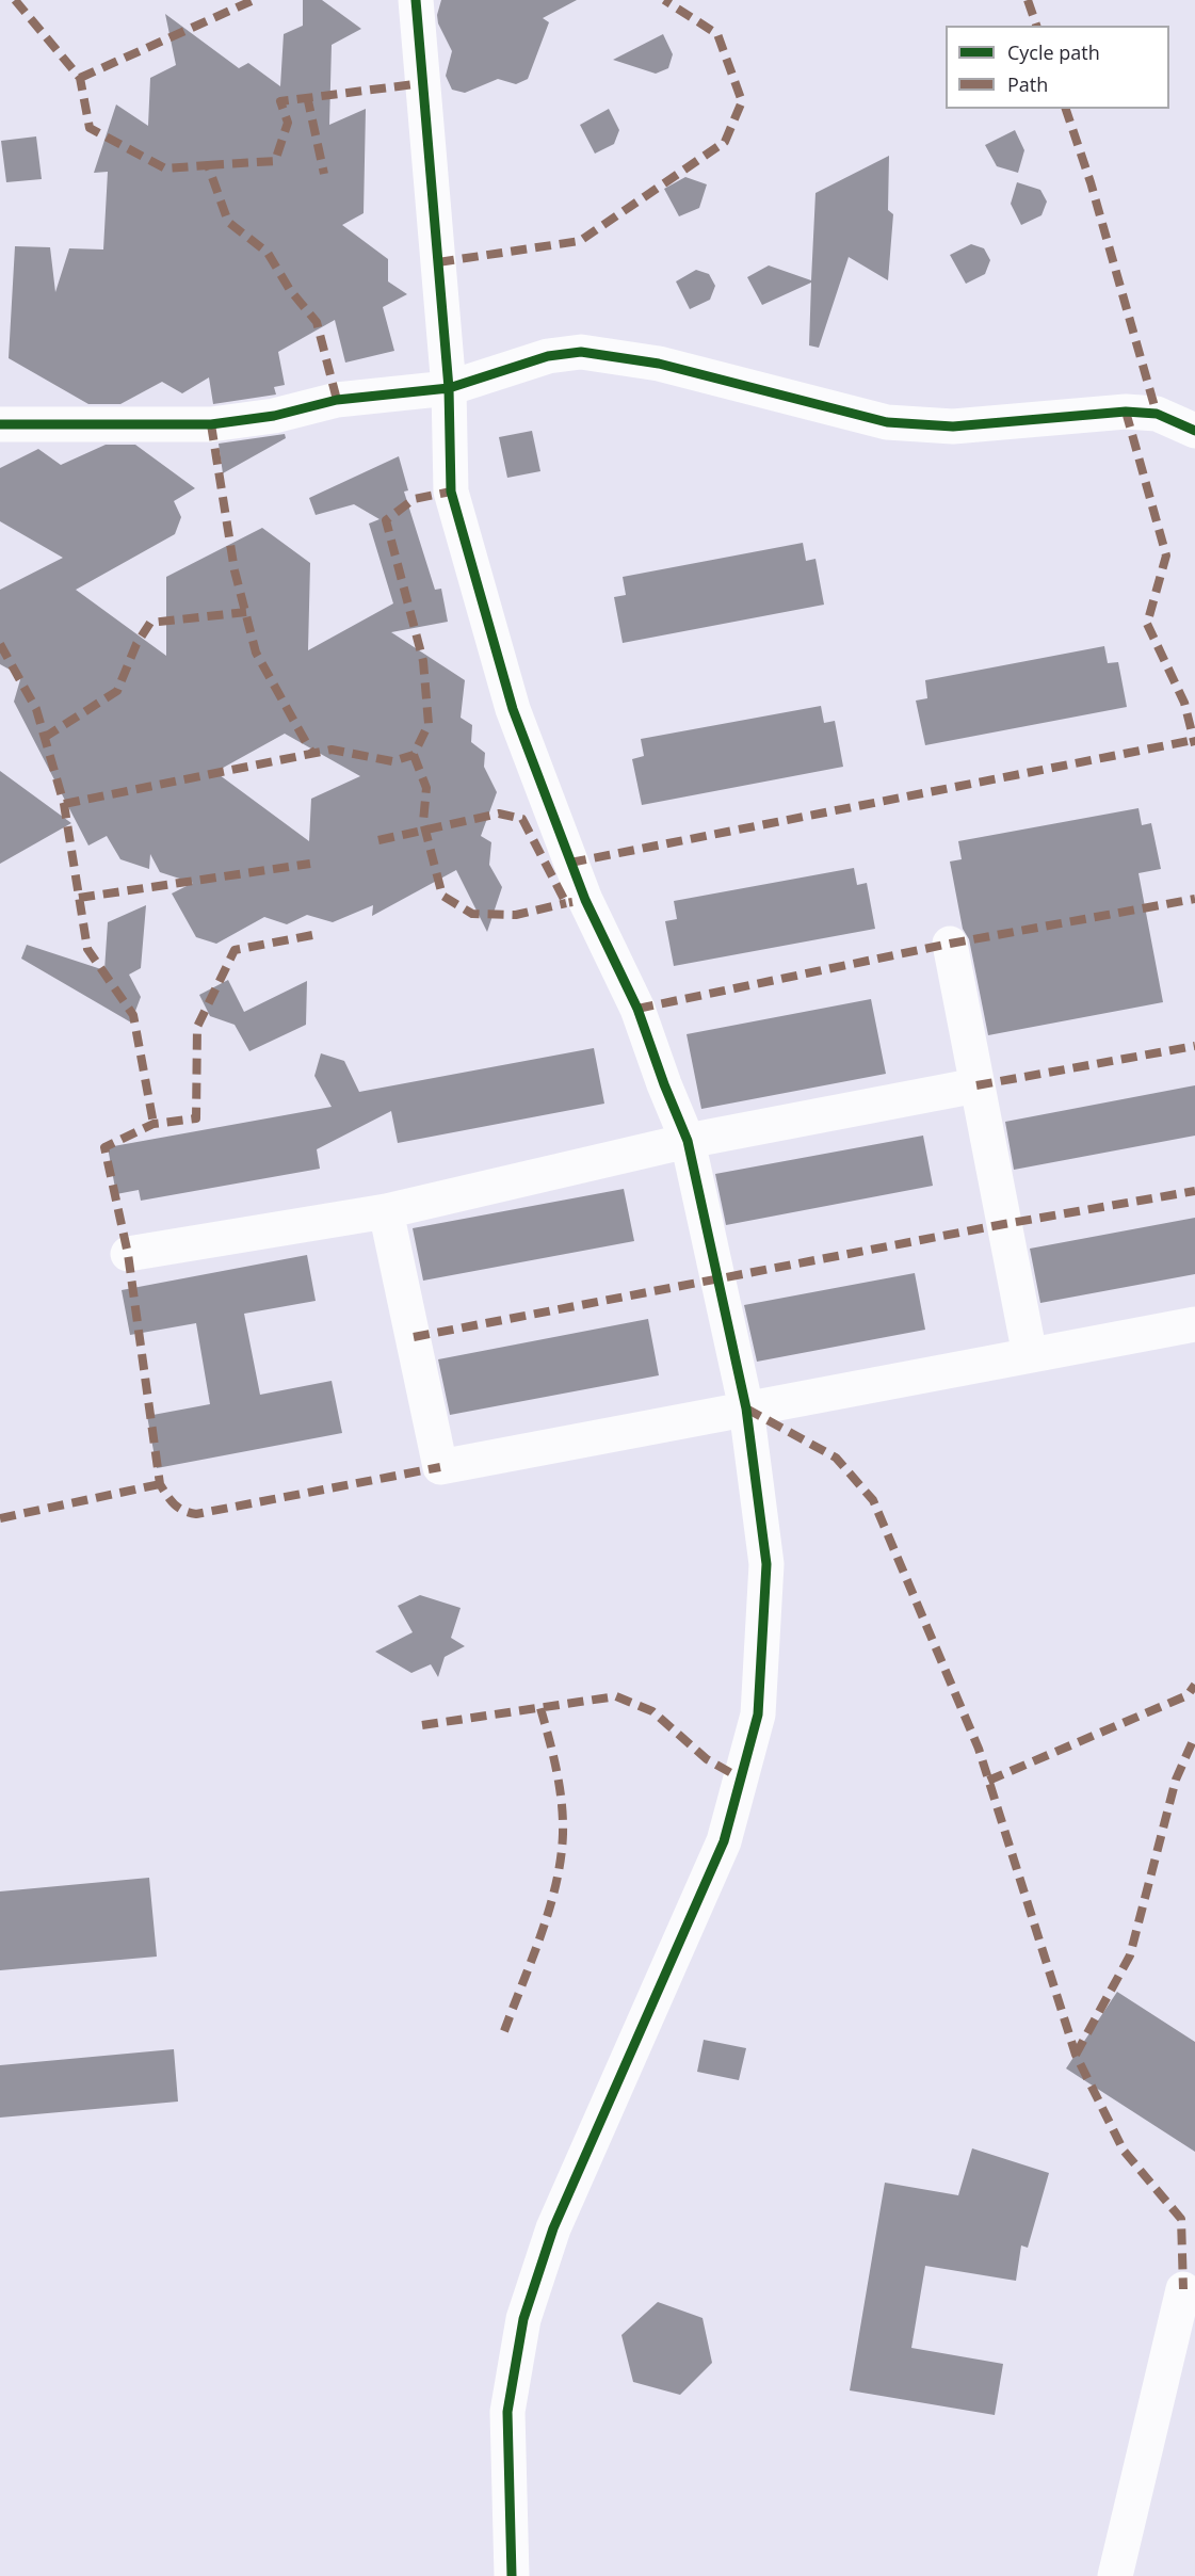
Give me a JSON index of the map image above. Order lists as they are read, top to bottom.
{
  "legend": ["Cycle path", "Path"]
}
